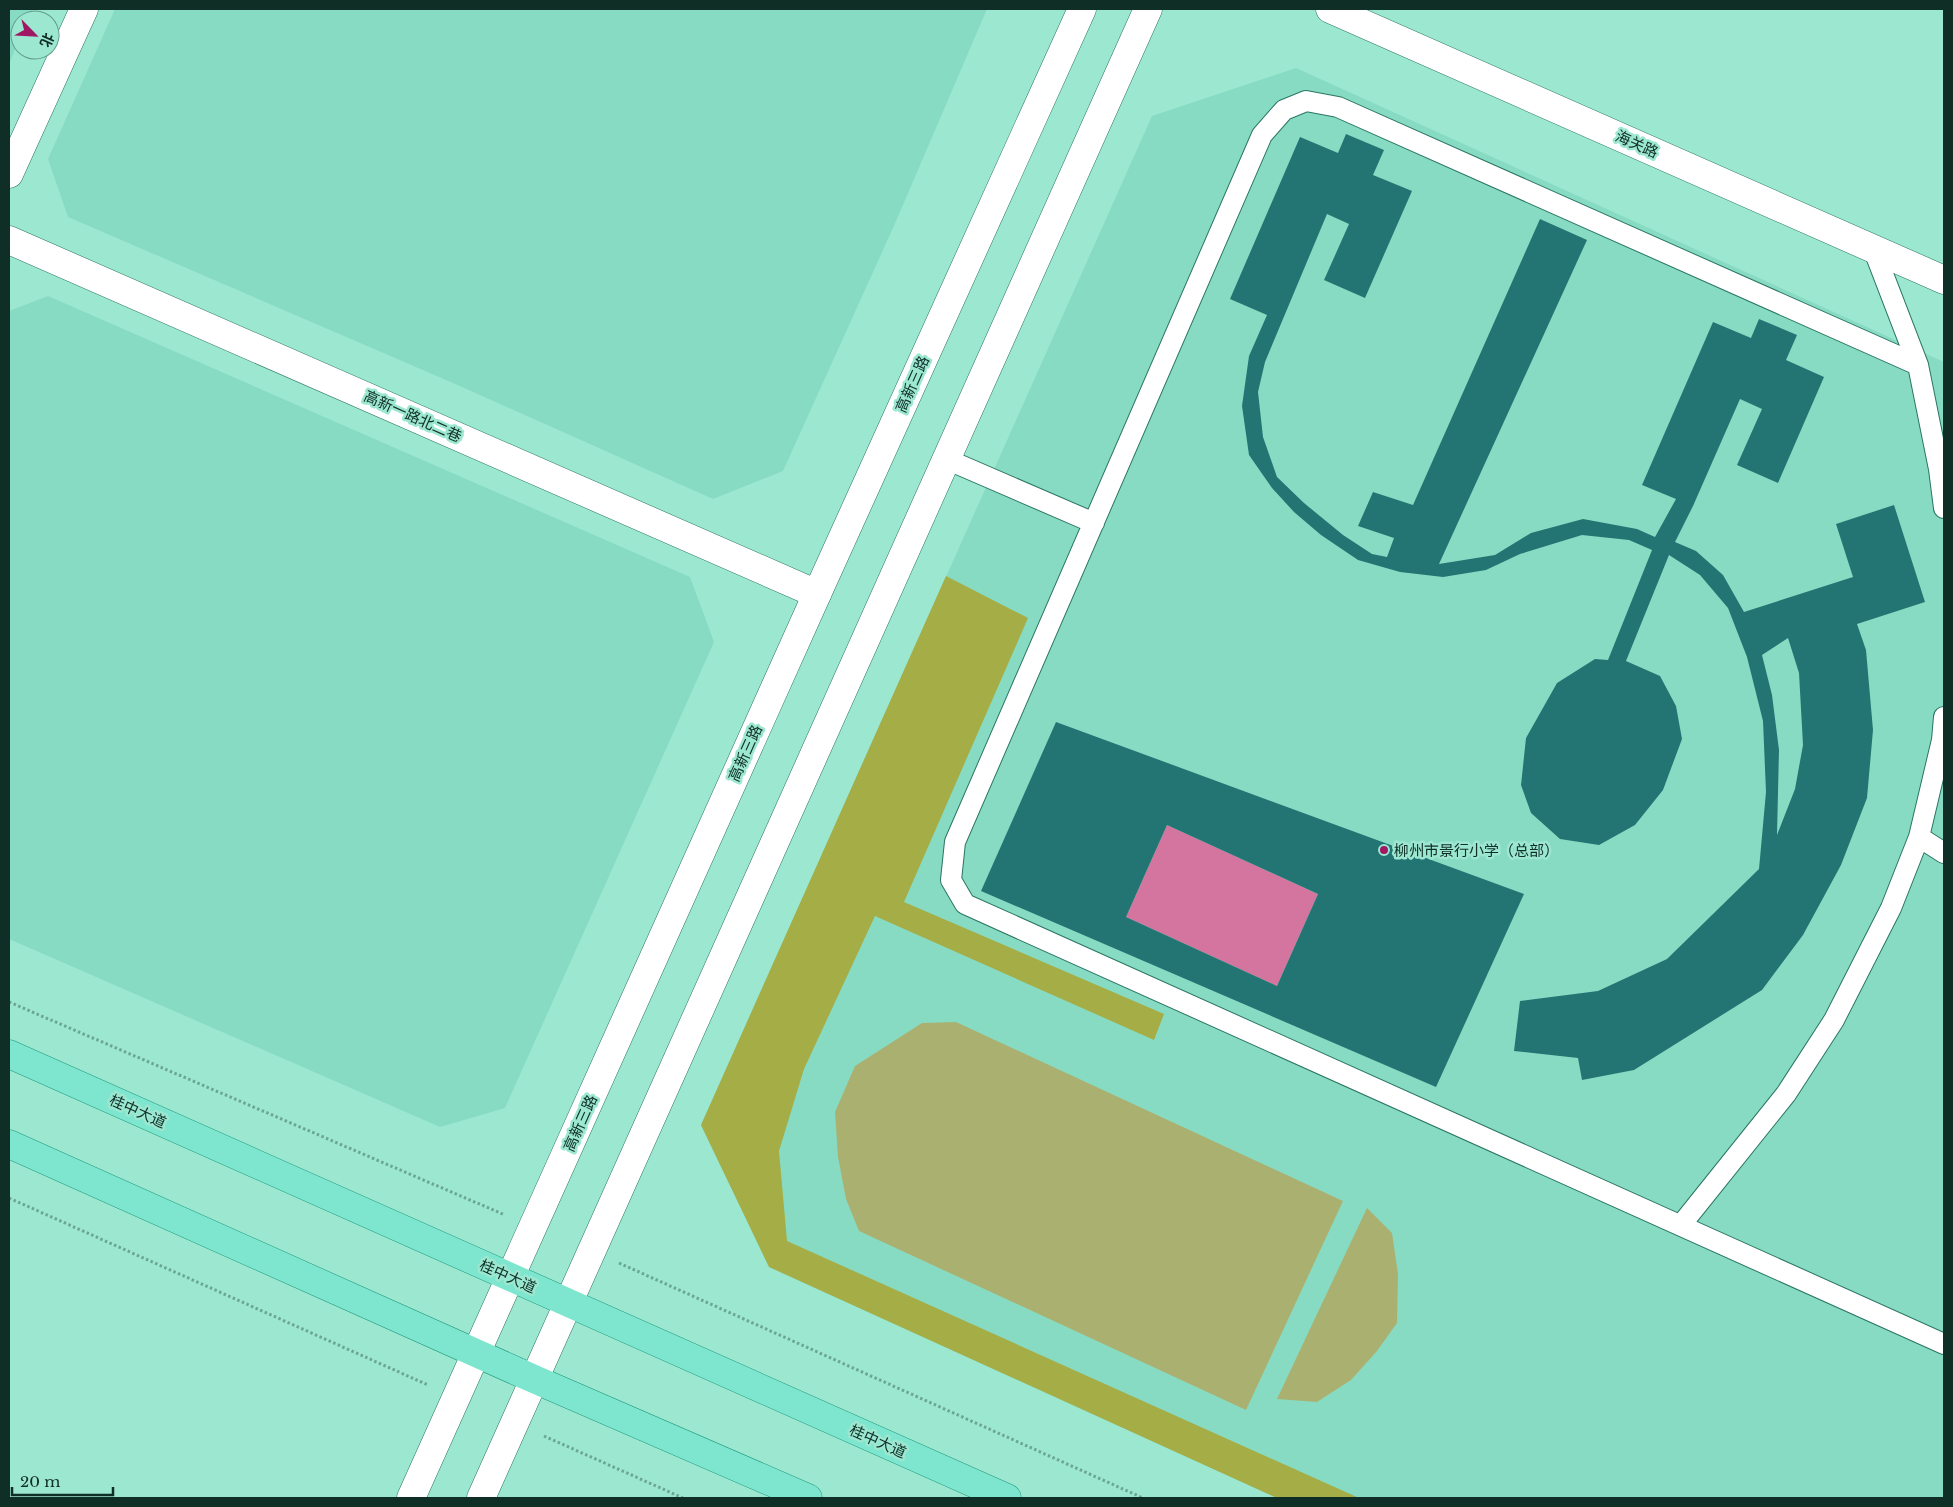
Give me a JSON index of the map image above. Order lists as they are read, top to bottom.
{
  "streets": {
    "main road": [
      "海关路",
      "高新三路",
      "高新一路北二巷",
      "桂中大道"
    ]
  },
  "crossings": [
    ["高新三路", "高新一路北二巷"],
    ["高新三路", "桂中大道"]
  ],
  "places": ["柳州市景行小学（总部）"],
  "scale_bar": "20 m",
  "north": "bottom right"
}
